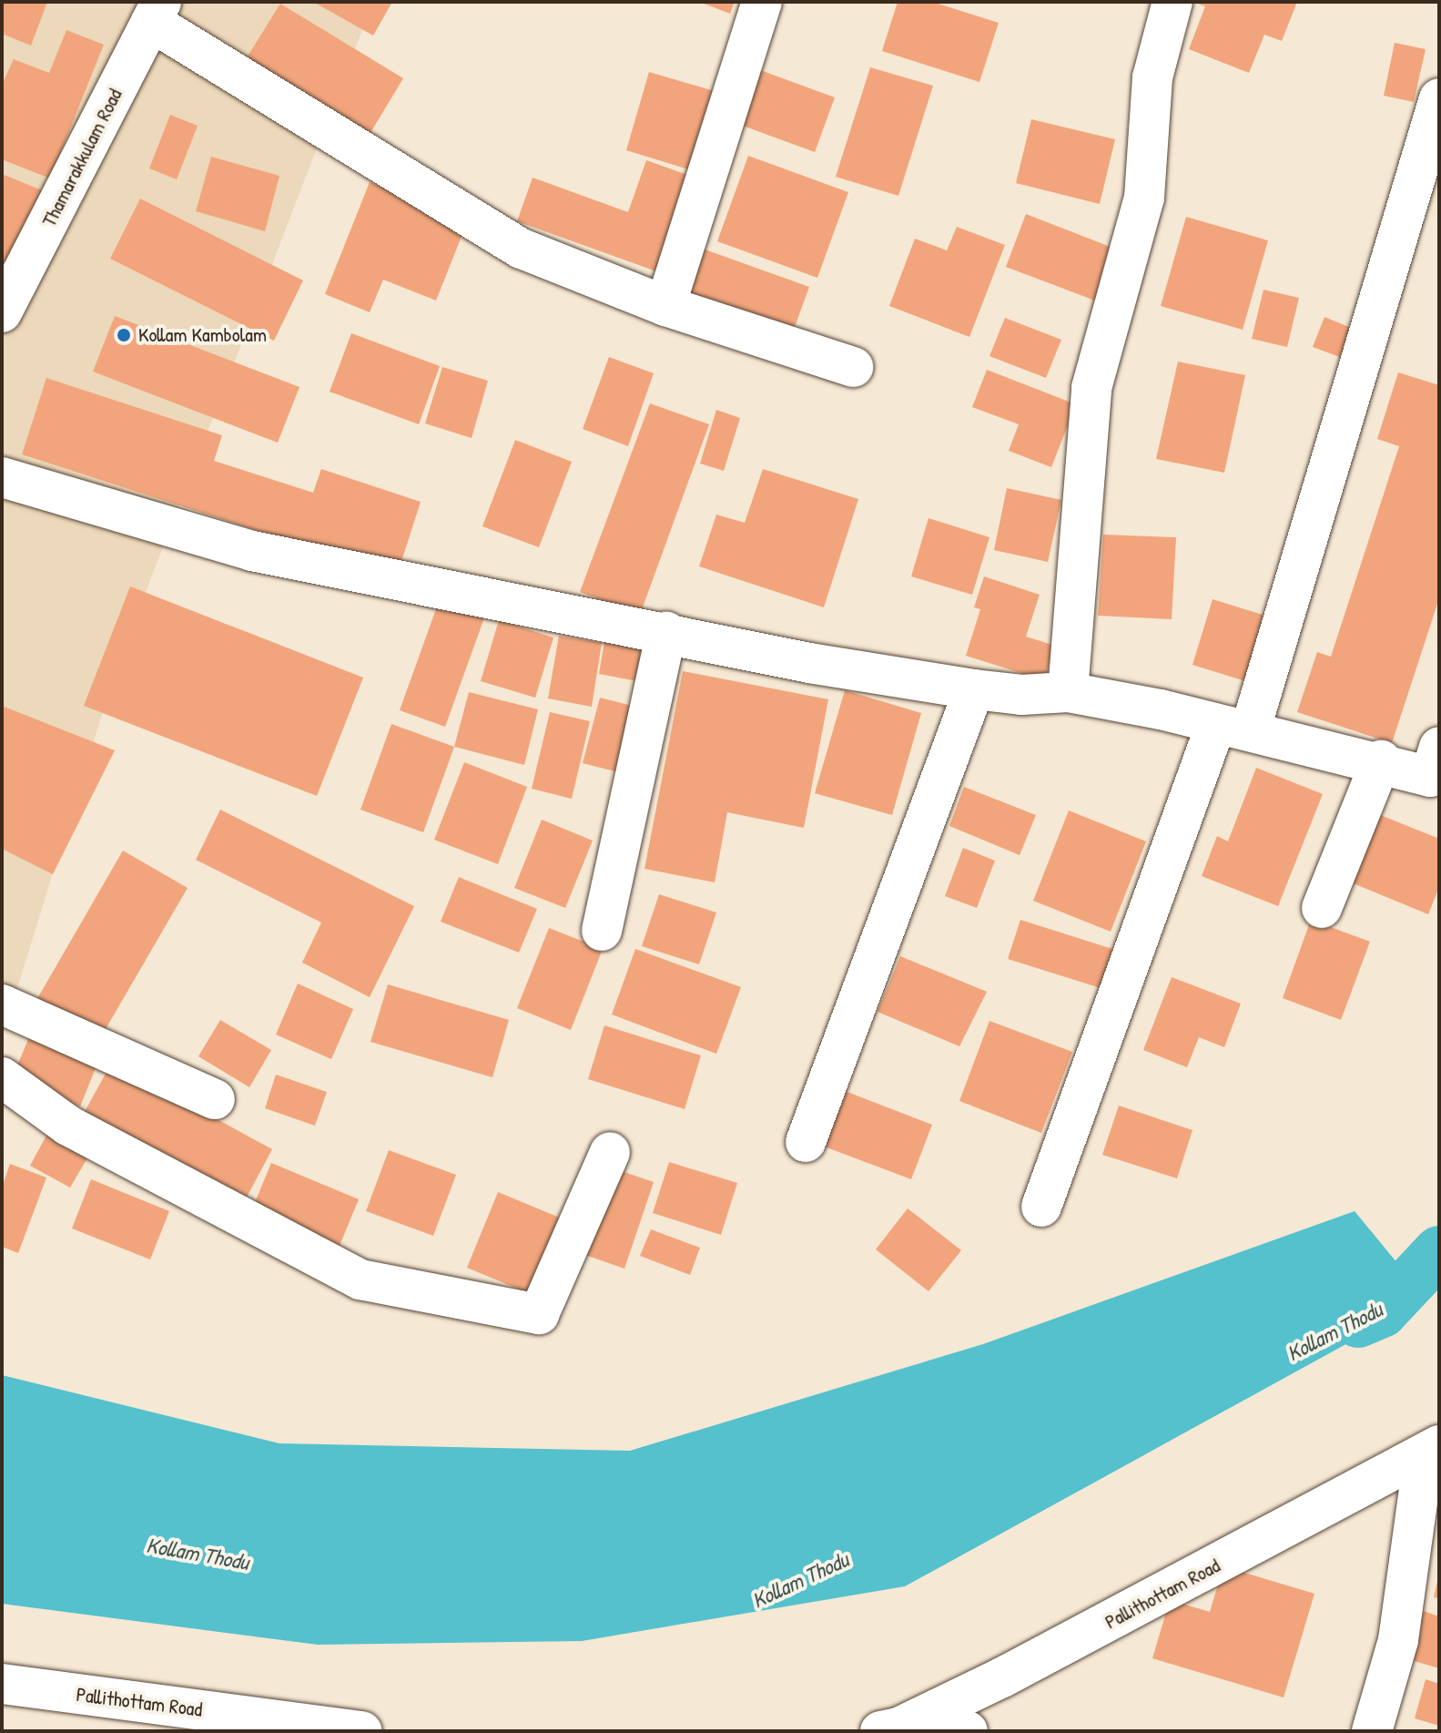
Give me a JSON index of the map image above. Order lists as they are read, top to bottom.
{
  "streets": {
    "street": ["Thamarakkulam Road", "Pallithottam Road"]
  },
  "water": ["Kollam Thodu"],
  "places": ["Kollam Kambolam"]
}
